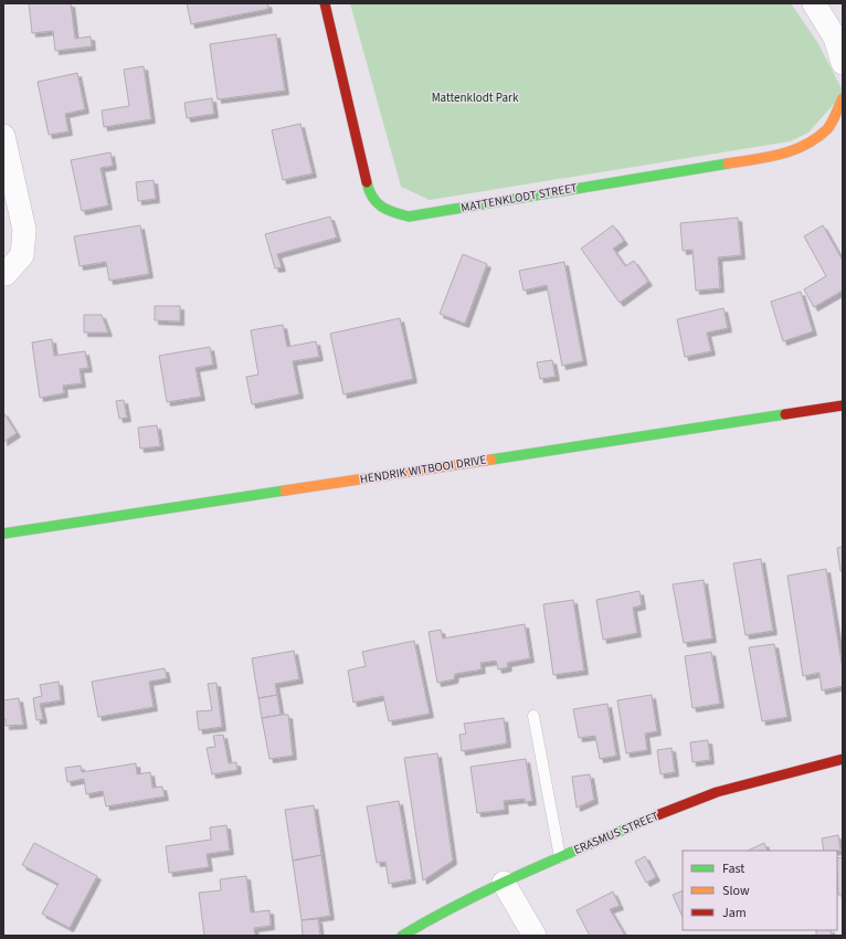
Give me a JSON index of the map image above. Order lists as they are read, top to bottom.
{
  "streets": {
    "street": ["MATTENKLODT STREET", "HENDRIK WITBOOI DRIVE", "ERASMUS STREET"]
  },
  "parks": ["Mattenklodt Park"],
  "legend": ["Fast", "Slow", "Jam"]
}
